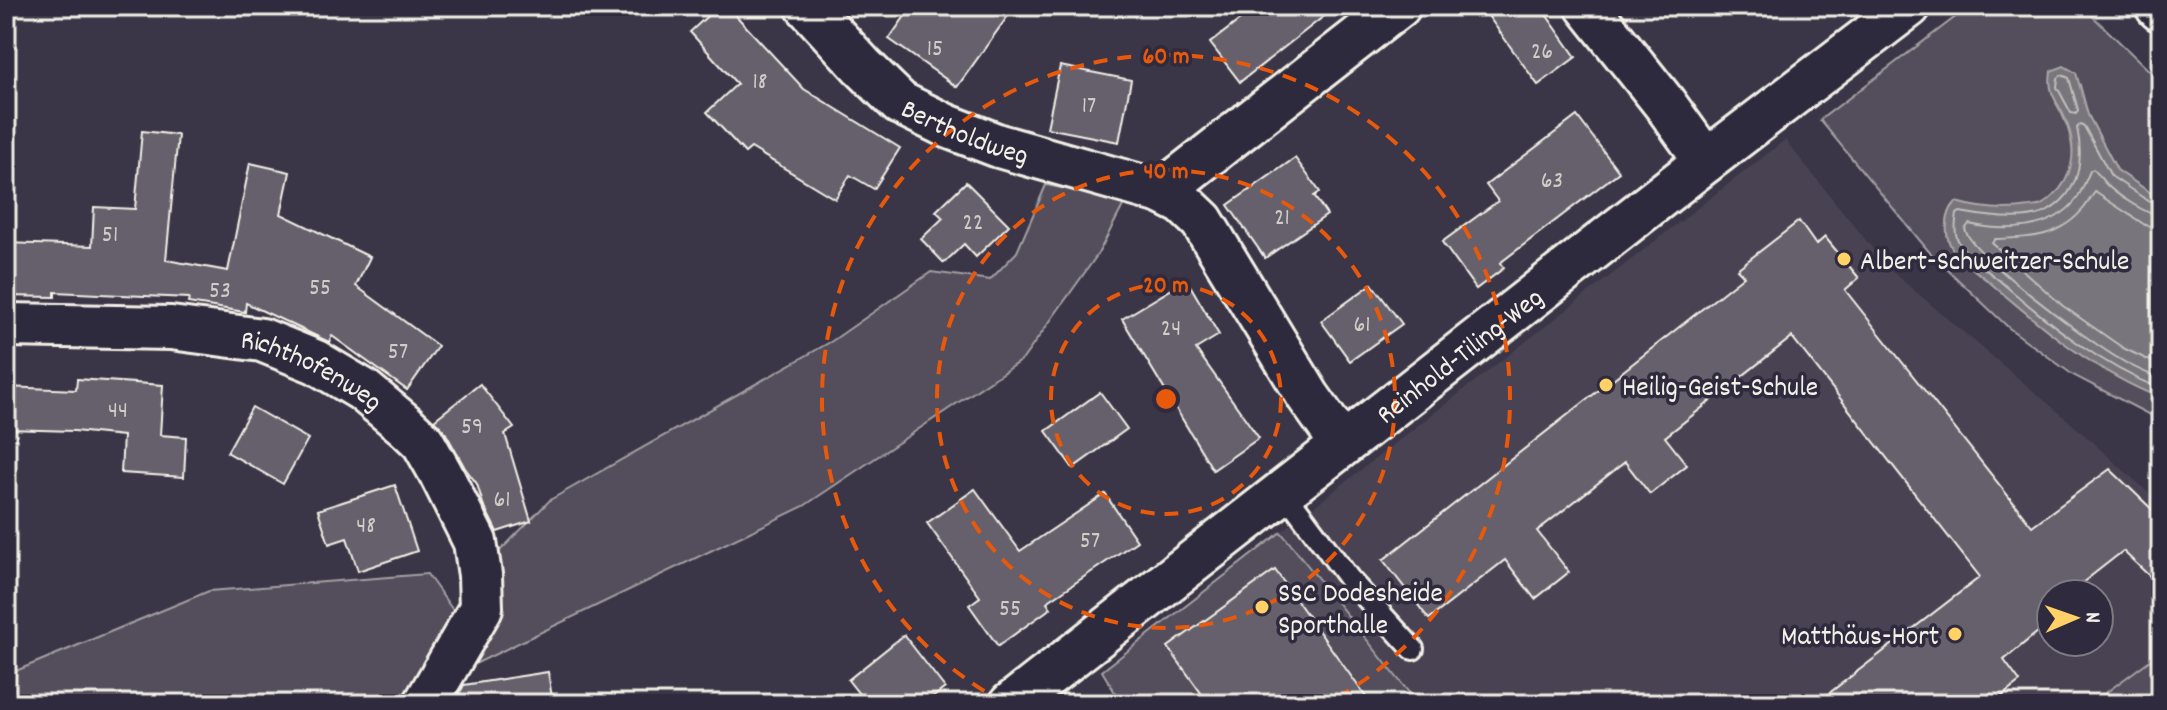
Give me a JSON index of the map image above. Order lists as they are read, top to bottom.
{
  "streets": {
    "street": ["Bertholdweg", "Reinhold-Tiling-Weg", "Richthofenweg"]
  },
  "crossings": [
    ["Bertholdweg", "Reinhold-Tiling-Weg"]
  ],
  "places": [
    "Albert-Schweitzer-Schule",
    "Heilig-Geist-Schule",
    "SSC Dodesheide Sporthalle",
    "Matthäus-Hort"
  ],
  "house_numbers": [
    "15",
    "26",
    "18",
    "17",
    "63",
    "21",
    "22",
    "51",
    "55",
    "53",
    "61",
    "24",
    "57",
    "44",
    "59",
    "61",
    "48",
    "57",
    "55"
  ],
  "north": "right",
  "rings": ["60 m", "40 m", "20 m"]
}
